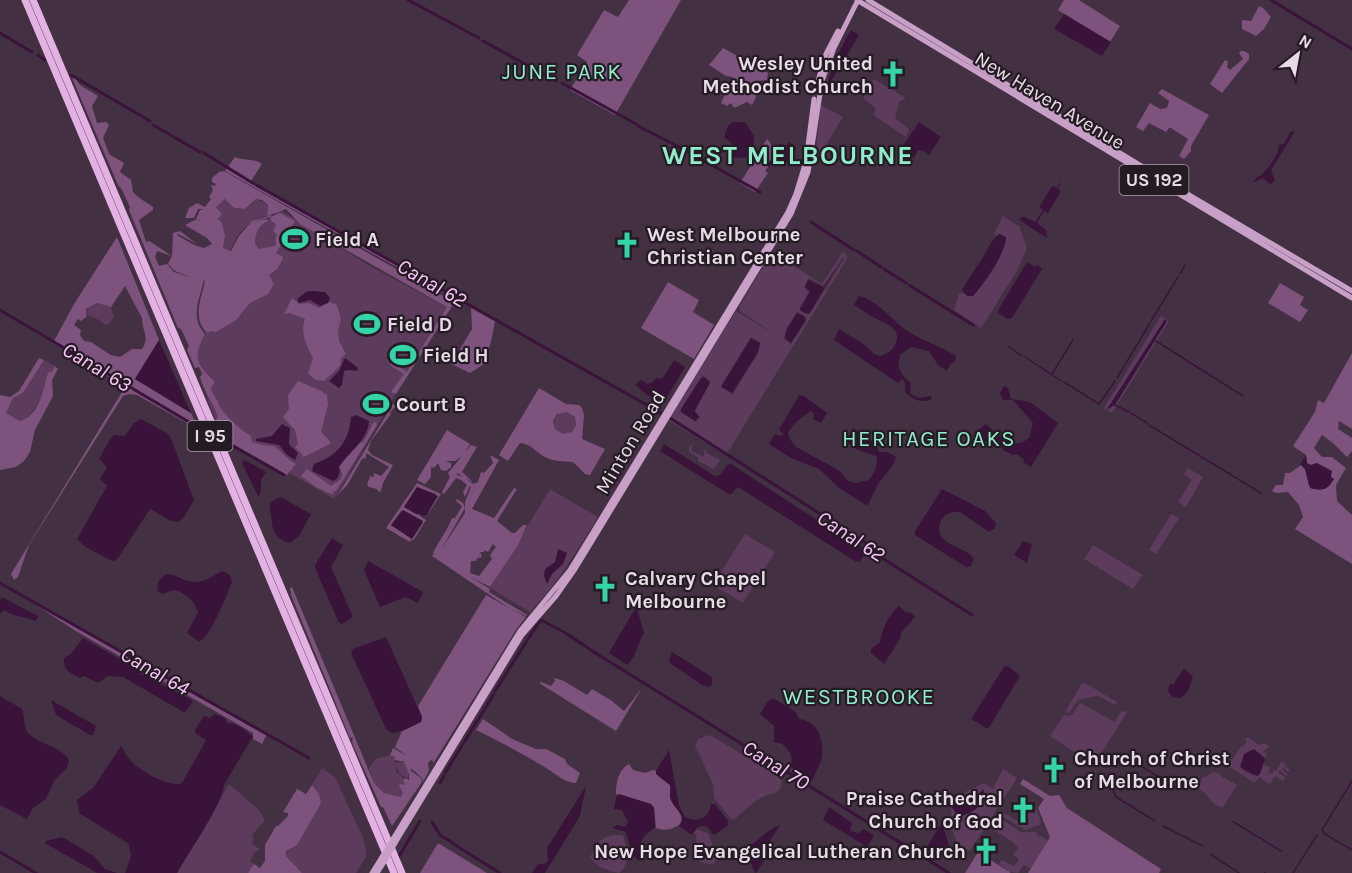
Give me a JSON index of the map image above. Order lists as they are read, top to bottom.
{
  "streets": {
    "highway": ["I 95"],
    "main road": ["New Haven Avenue", "US 192", "Minton Road"]
  },
  "districts": [
    "JUNE PARK",
    "WEST MELBOURNE",
    "HERITAGE OAKS",
    "WESTBROOKE"
  ],
  "water": [
    "Canal 62",
    "Canal 63",
    "Canal 64",
    "Canal 70"
  ],
  "places": {
    "church": [
      "Wesley United Methodist Church",
      "West Melbourne Christian Center",
      "Calvary Chapel Melbourne",
      "Church of Christ of Melbourne",
      "Praise Cathedral Church of God",
      "New Hope Evangelical Lutheran Church"
    ],
    "sports": [
      "Field A",
      "Field D",
      "Field H",
      "Court B"
    ]
  },
  "north": "top right"
}
